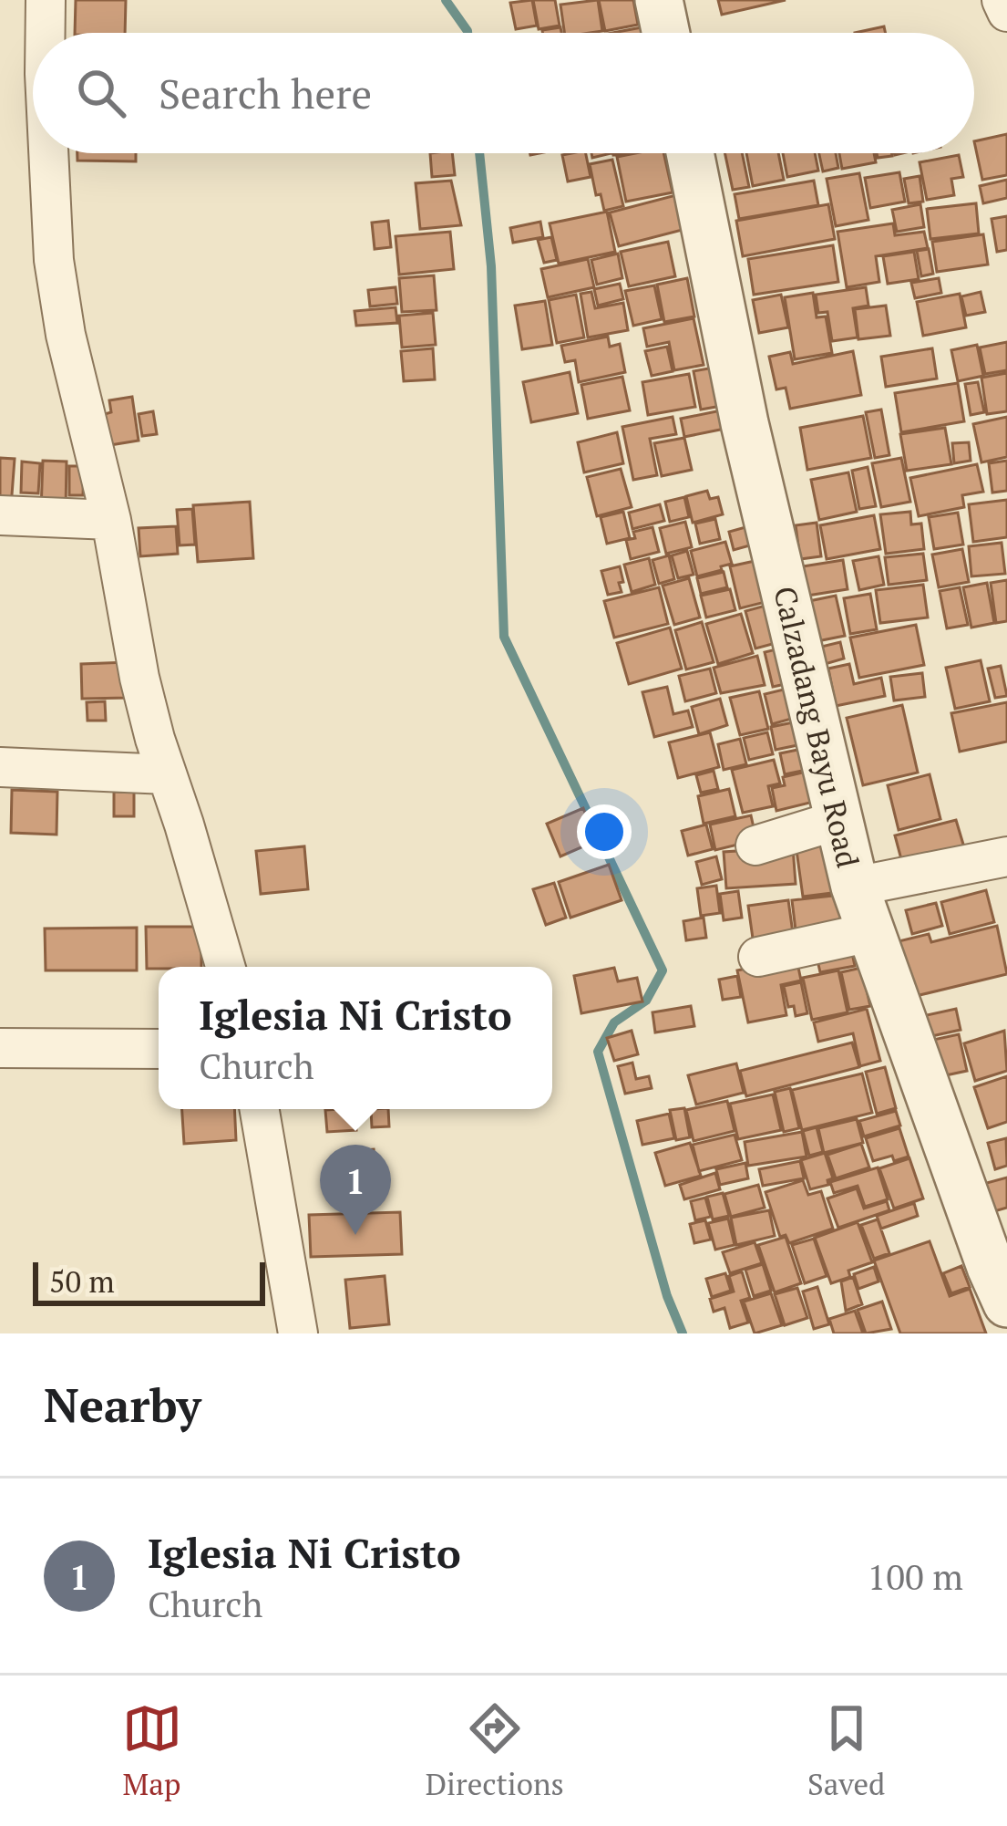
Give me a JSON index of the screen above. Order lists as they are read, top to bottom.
{
  "streets": {
    "street": ["Calzadang Bayu Road"]
  },
  "scale_bar": "50 m",
  "page": {
    "search": "Search here",
    "popup": ["Iglesia Ni Cristo", "Church"],
    "pins": "1",
    "scale": "50 m",
    "heading": "Nearby",
    "list": [
      {
        "mark": "1",
        "name": "Iglesia Ni Cristo",
        "note": "Church",
        "value": "100 m"
      }
    ],
    "nav": ["Map", "Directions", "Saved"]
  }
}
